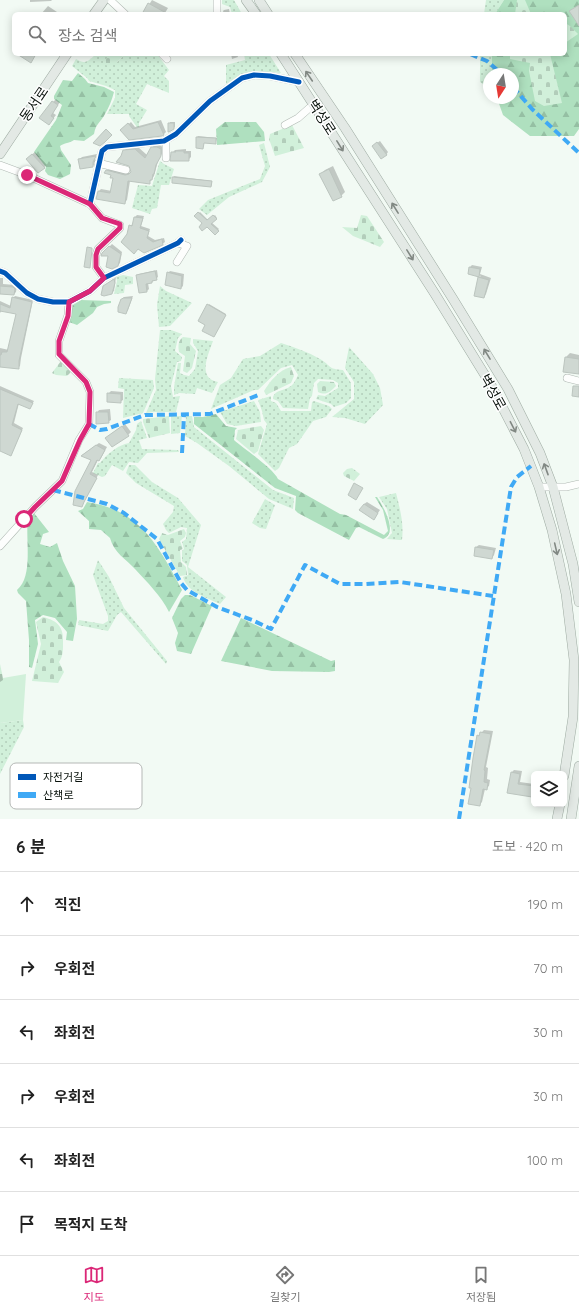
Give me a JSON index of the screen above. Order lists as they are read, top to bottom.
{
  "streets": {
    "main road": ["동서로", "벽성로"]
  },
  "legend": ["자전거길", "산책로"],
  "north": "bottom",
  "page": {
    "search": "장소 검색",
    "heading": ["6 분", "도보 · 420 m"],
    "list": [
      ["직진", "190 m"],
      ["우회전", "70 m"],
      ["좌회전", "30 m"],
      ["우회전", "30 m"],
      ["좌회전", "100 m"],
      "목적지 도착"
    ],
    "nav": ["지도", "길찾기", "저장됨"]
  }
}
